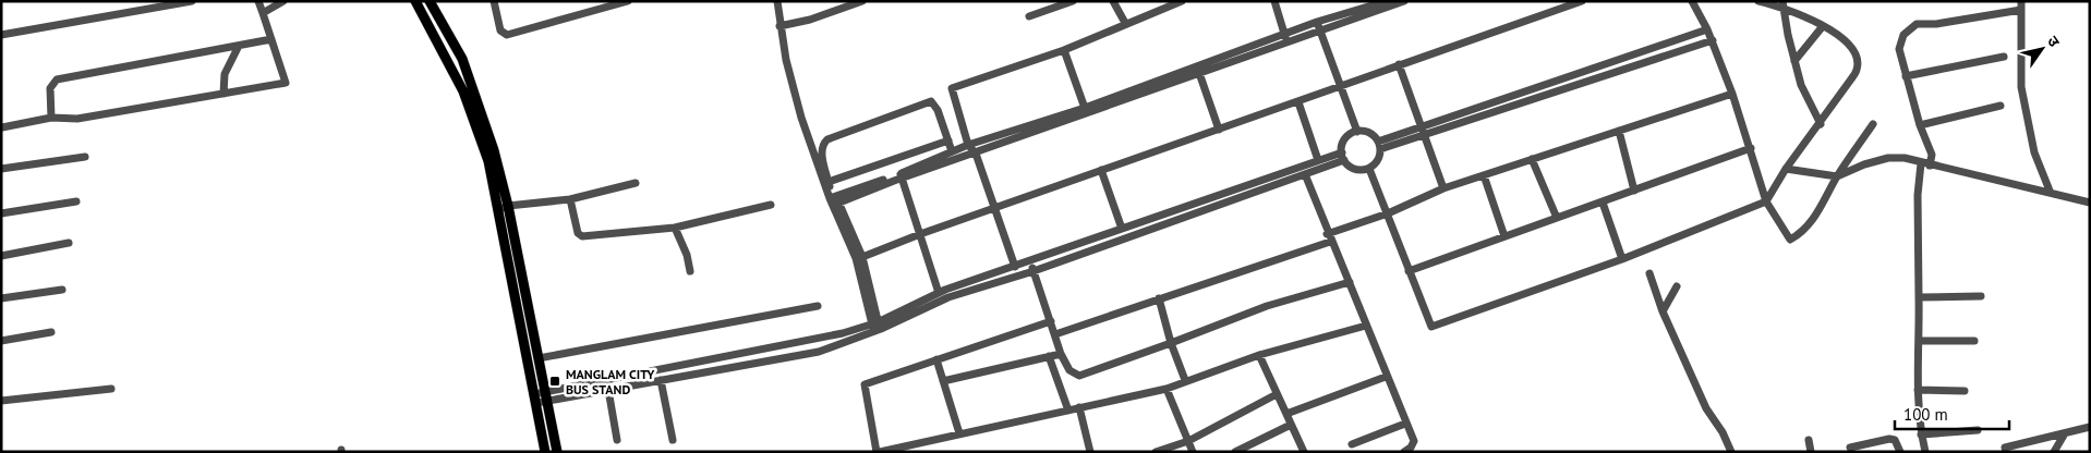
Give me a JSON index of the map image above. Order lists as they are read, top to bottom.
{
  "places": {
    "transit": ["MANGLAM CITY BUS STAND"]
  },
  "scale_bar": "100 m",
  "north": "top right"
}
